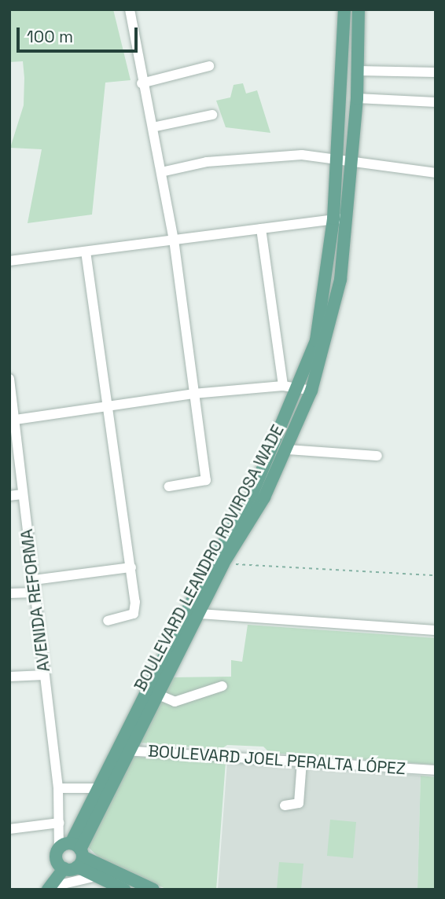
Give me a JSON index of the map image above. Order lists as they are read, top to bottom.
{
  "streets": {
    "main road": ["BOULEVARD LEANDRO ROVIROSA WADE"],
    "street": ["AVENIDA REFORMA", "BOULEVARD JOEL PERALTA LÓPEZ"]
  },
  "crossings": [
    ["BOULEVARD LEANDRO ROVIROSA WADE", "AVENIDA REFORMA"],
    ["BOULEVARD LEANDRO ROVIROSA WADE", "BOULEVARD JOEL PERALTA LÓPEZ"]
  ],
  "scale_bar": "100 m"
}
